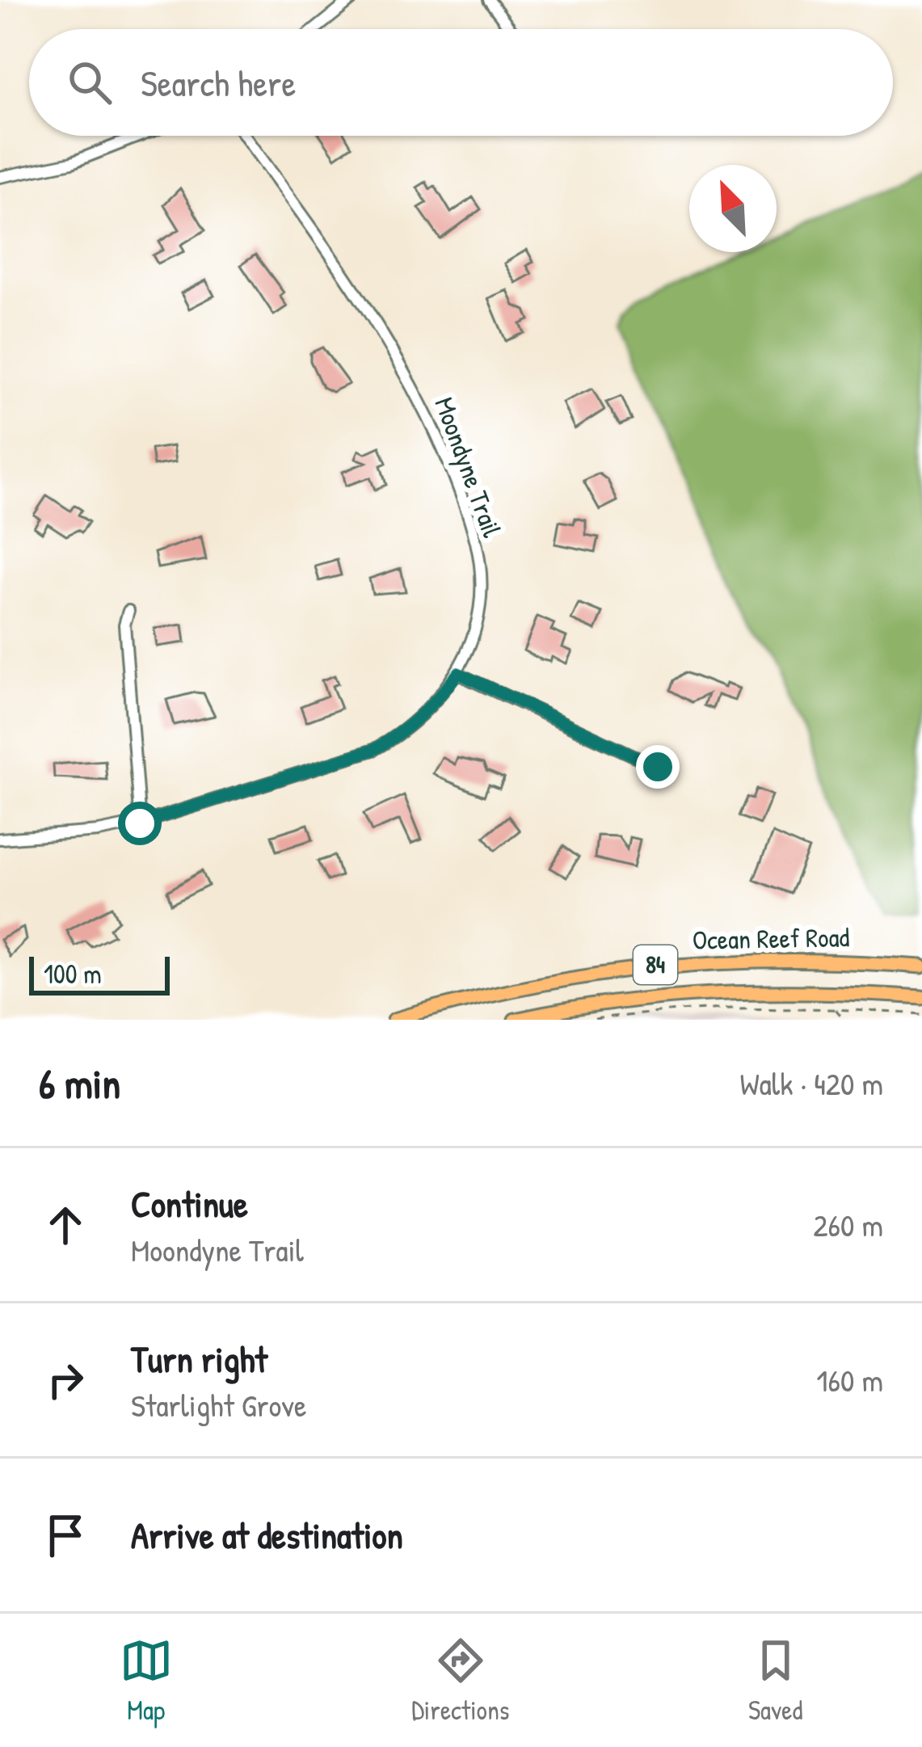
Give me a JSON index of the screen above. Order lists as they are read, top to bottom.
{
  "streets": {
    "main road": ["Ocean Reef Road", "84"],
    "street": ["Moondyne Trail"]
  },
  "scale_bar": "100 m",
  "north": "top left",
  "page": {
    "search": "Search here",
    "scale": "100 m",
    "heading": ["6 min", "Walk · 420 m"],
    "list": [
      ["Continue", "Moondyne Trail", "260 m"],
      ["Turn right", "Starlight Grove", "160 m"],
      "Arrive at destination"
    ],
    "nav": ["Map", "Directions", "Saved"]
  }
}
